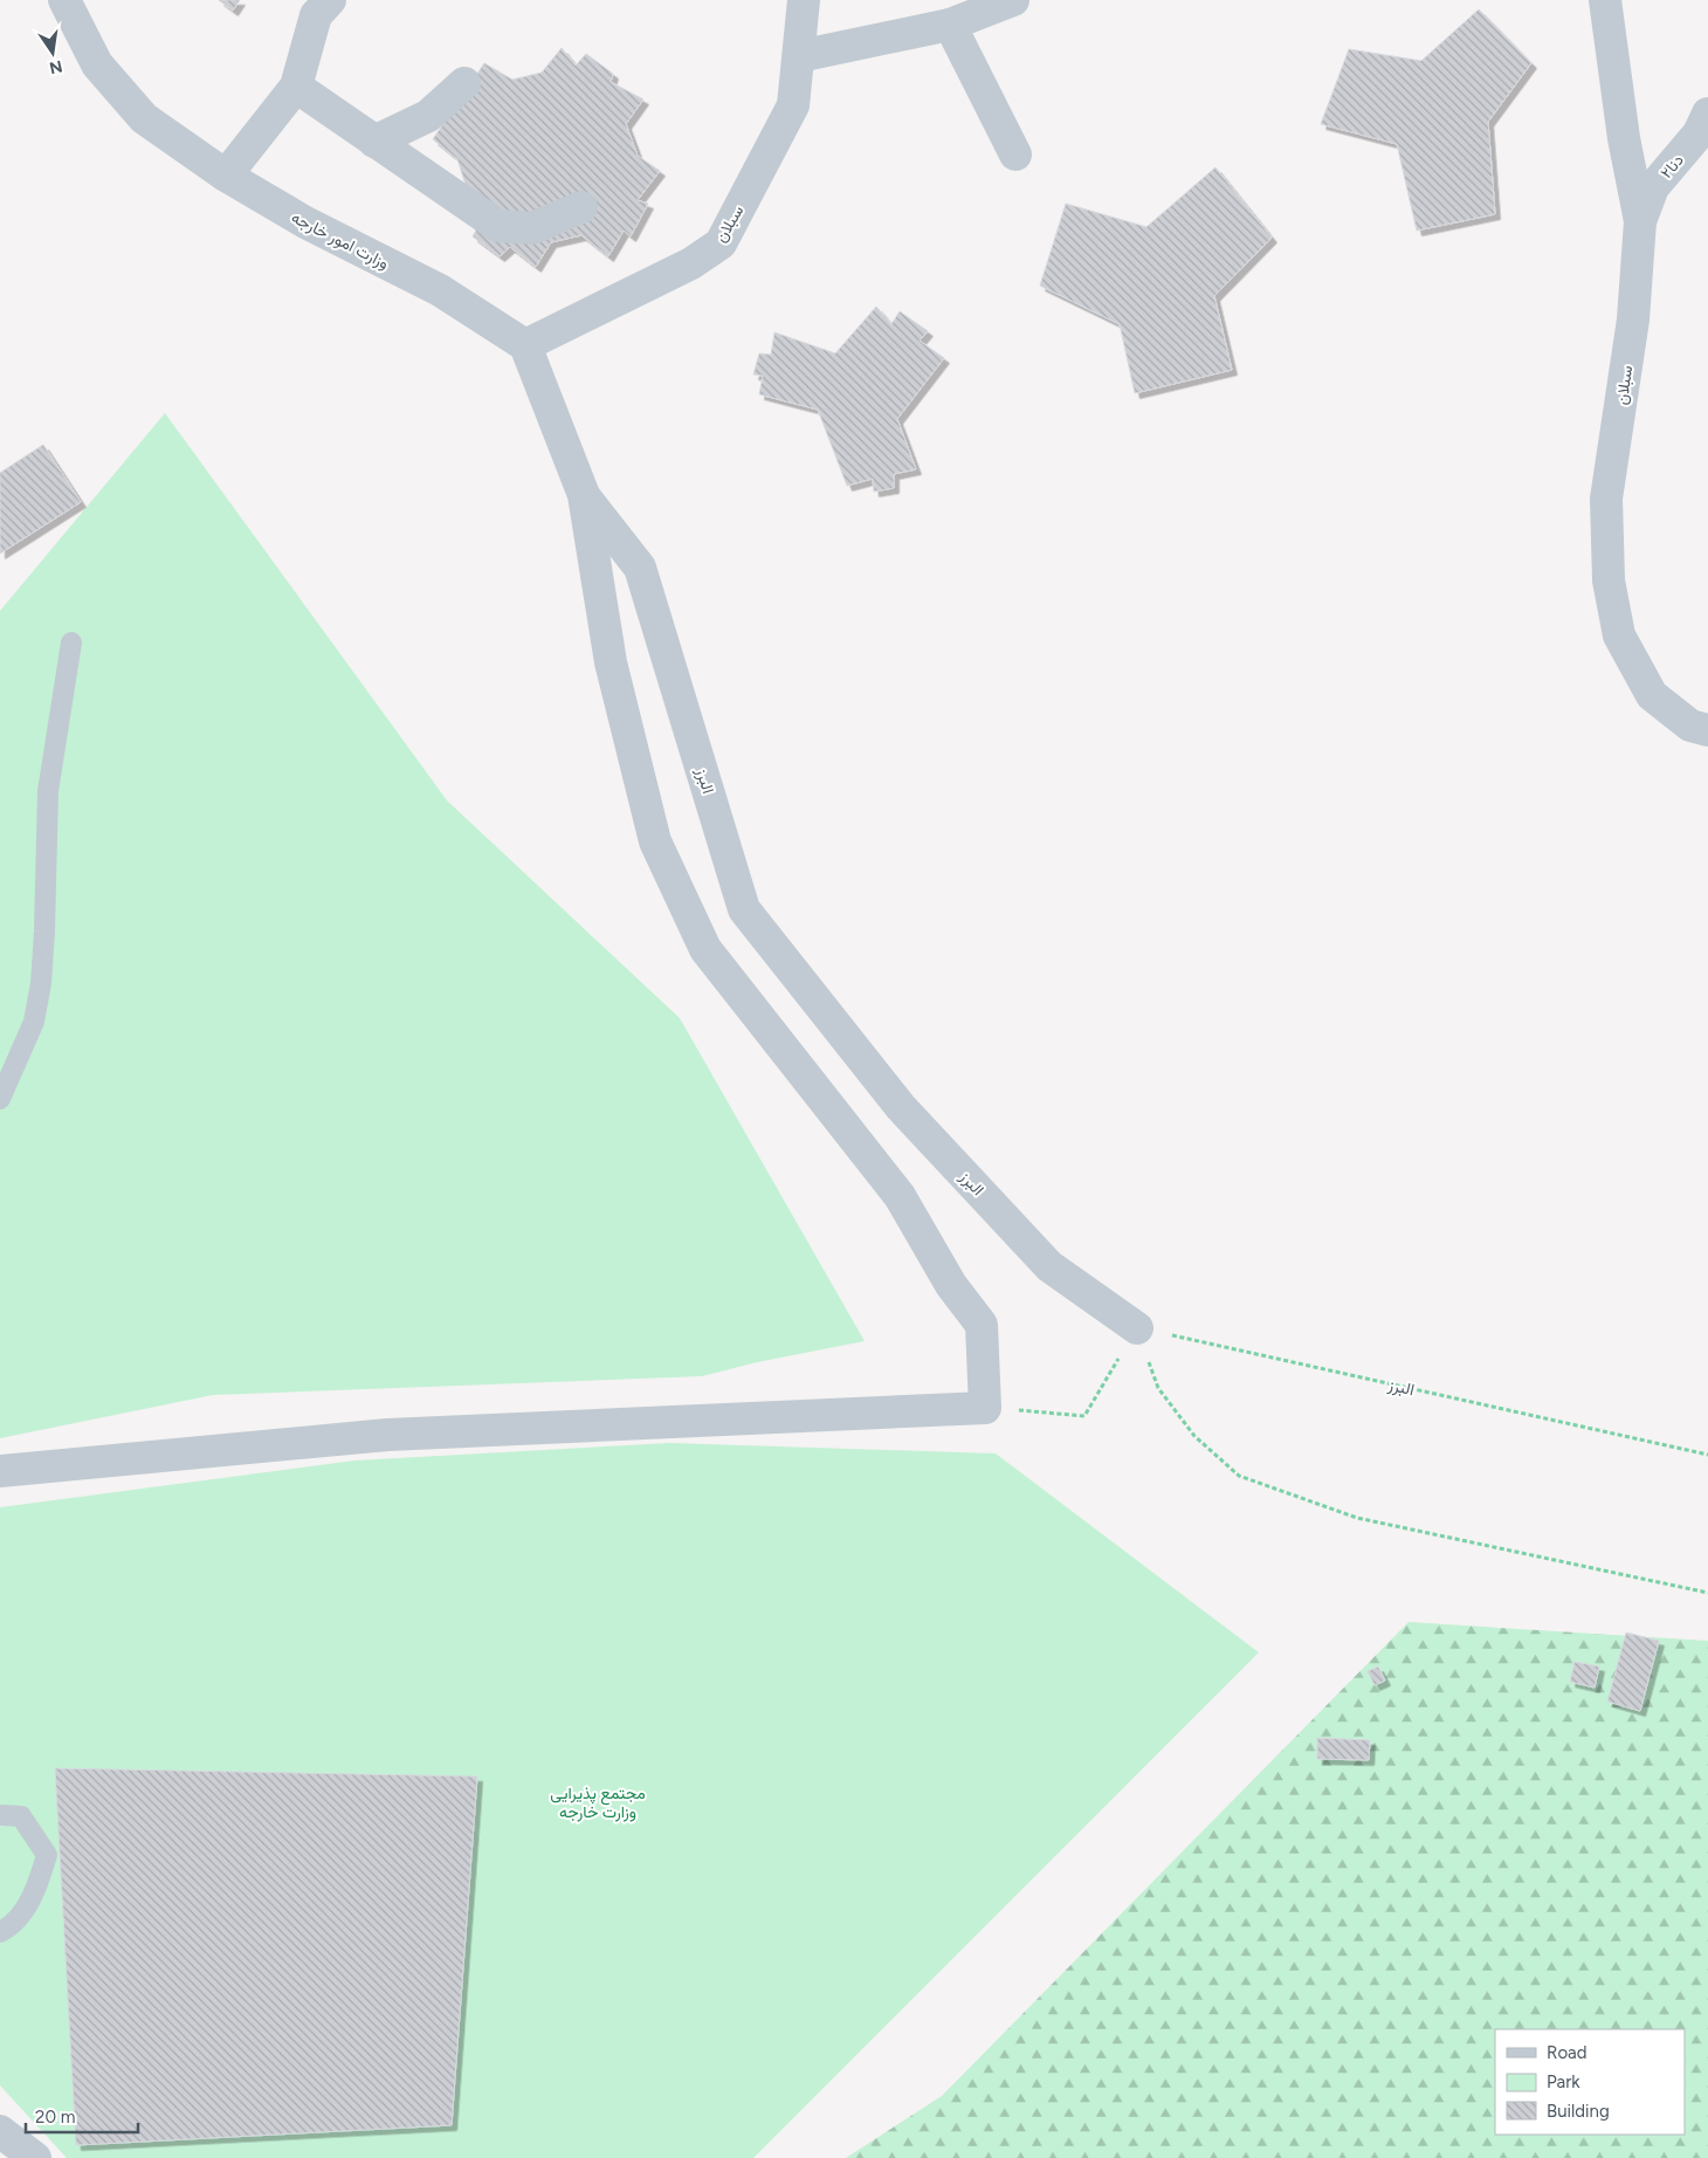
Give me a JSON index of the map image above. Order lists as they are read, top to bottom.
{
  "streets": {
    "street": [
      "دنا۲",
      "سبلان",
      "وزارت امور خارجه",
      "البرز"
    ]
  },
  "crossings": [
    ["دنا۲", "سبلان"],
    ["سبلان", "وزارت امور خارجه"]
  ],
  "parks": ["مجتمع پذیرایی وزارت خارجه"],
  "legend": ["Road", "Park", "Building"],
  "scale_bar": "20 m",
  "north": "bottom"
}
